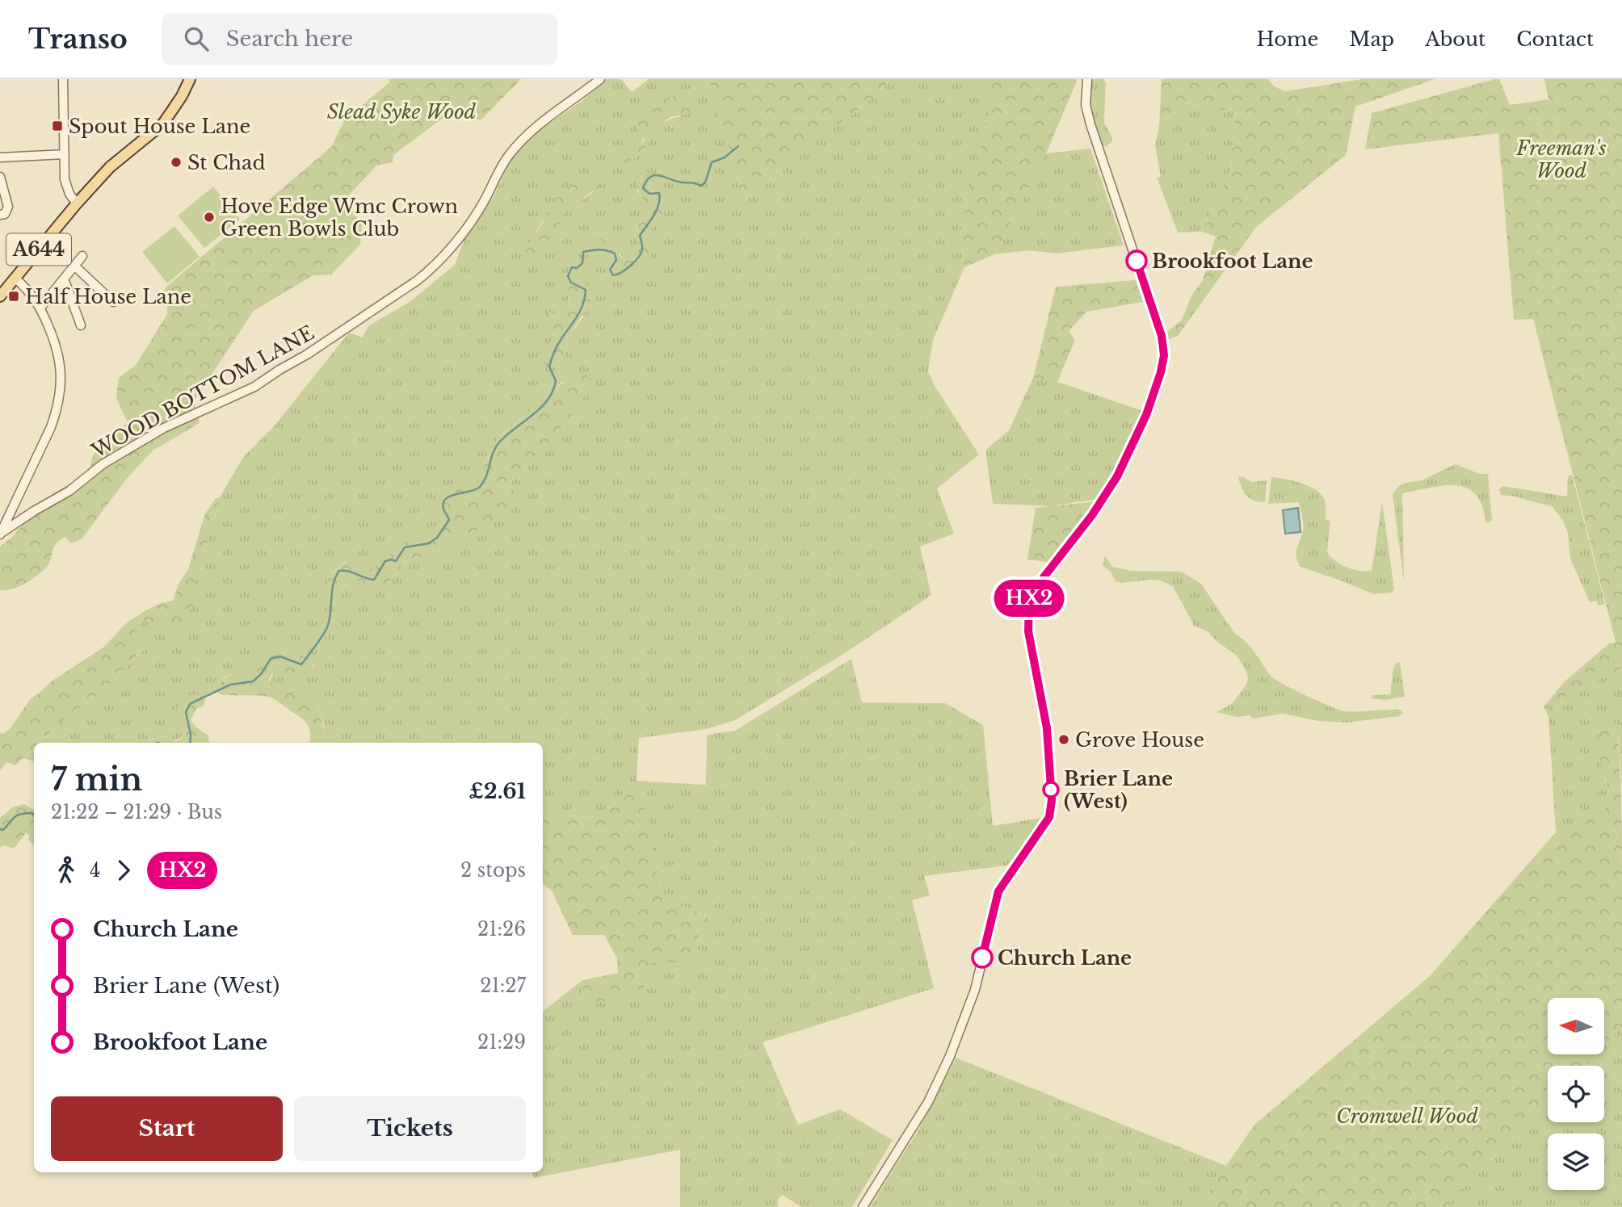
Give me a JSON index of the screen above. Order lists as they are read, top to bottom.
{
  "streets": {
    "main road": ["A644"],
    "street": ["WOOD BOTTOM LANE"]
  },
  "parks": ["Slead Syke Wood", "Freeman's Wood", "Cromwell Wood"],
  "places": {
    "transit": ["Spout House Lane", "Half House Lane"],
    "other": [
      "St Chad",
      "Hove Edge Wmc Crown Green Bowls Club",
      "Brookfoot Lane",
      "Grove House",
      "Brier Lane (West)",
      "Church Lane"
    ]
  },
  "lines": ["bus line HX2"],
  "north": "left",
  "page": {
    "header": "Transo",
    "search": "Search here",
    "nav": [
      "Home",
      "Map",
      "About",
      "Contact"
    ],
    "on_map": "HX2",
    "heading": ["7 min", "21:22 – 21:29 · Bus", "£2.61"],
    "legs": ["4", "HX2", "2 stops"],
    "list": [
      {
        "name": "Church Lane",
        "value": "21:26"
      },
      {
        "name": "Brier Lane (West)",
        "value": "21:27"
      },
      {
        "name": "Brookfoot Lane",
        "value": "21:29"
      }
    ],
    "buttons": ["Start", "Tickets"]
  }
}
